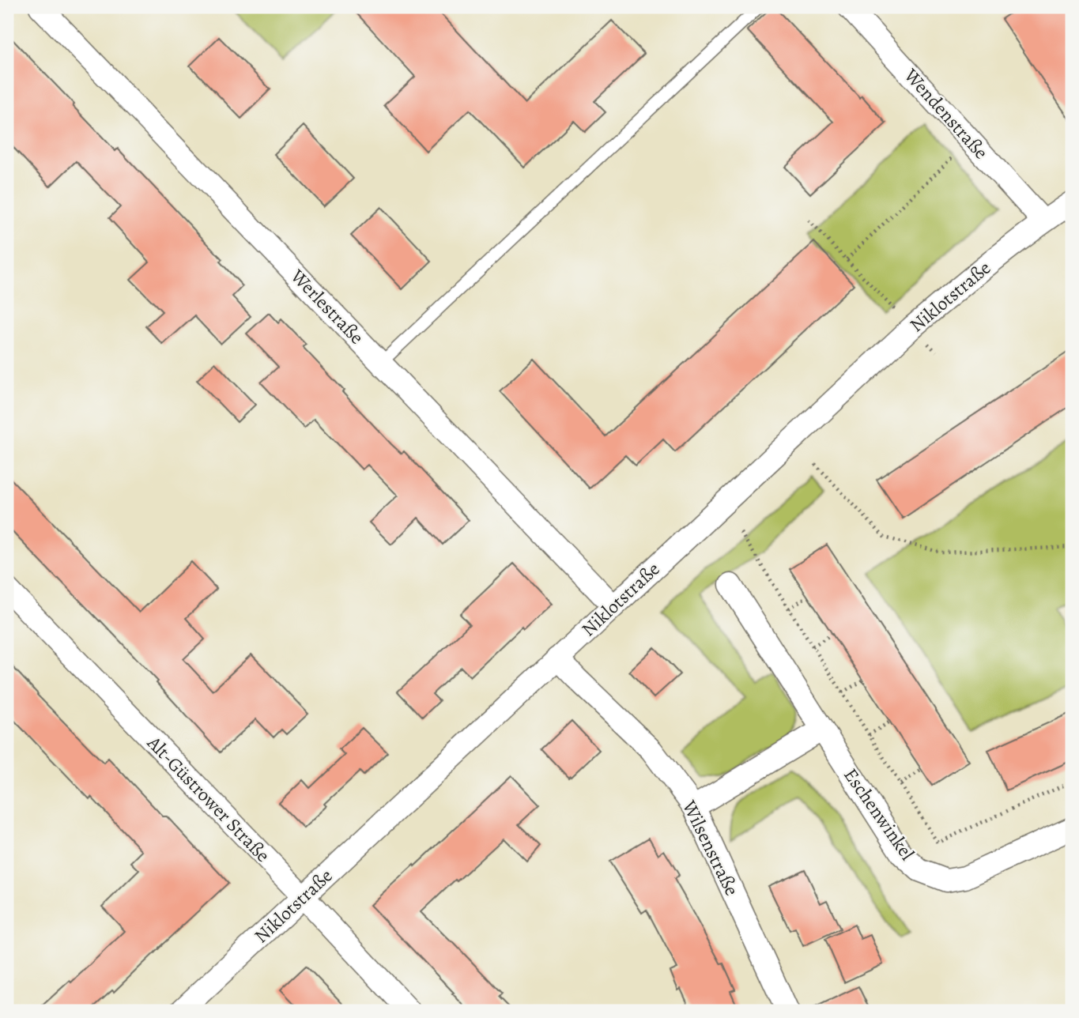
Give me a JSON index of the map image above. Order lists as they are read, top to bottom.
{
  "streets": {
    "street": [
      "Wendenstraße",
      "Niklotstraße",
      "Werlestraße",
      "Alt-Güstrower Straße",
      "Eschenwinkel",
      "Wilsenstraße"
    ]
  },
  "crossings": [
    ["Wendenstraße", "Niklotstraße"],
    ["Niklotstraße", "Werlestraße"],
    ["Niklotstraße", "Alt-Güstrower Straße"],
    ["Niklotstraße", "Wilsenstraße"]
  ]
}
